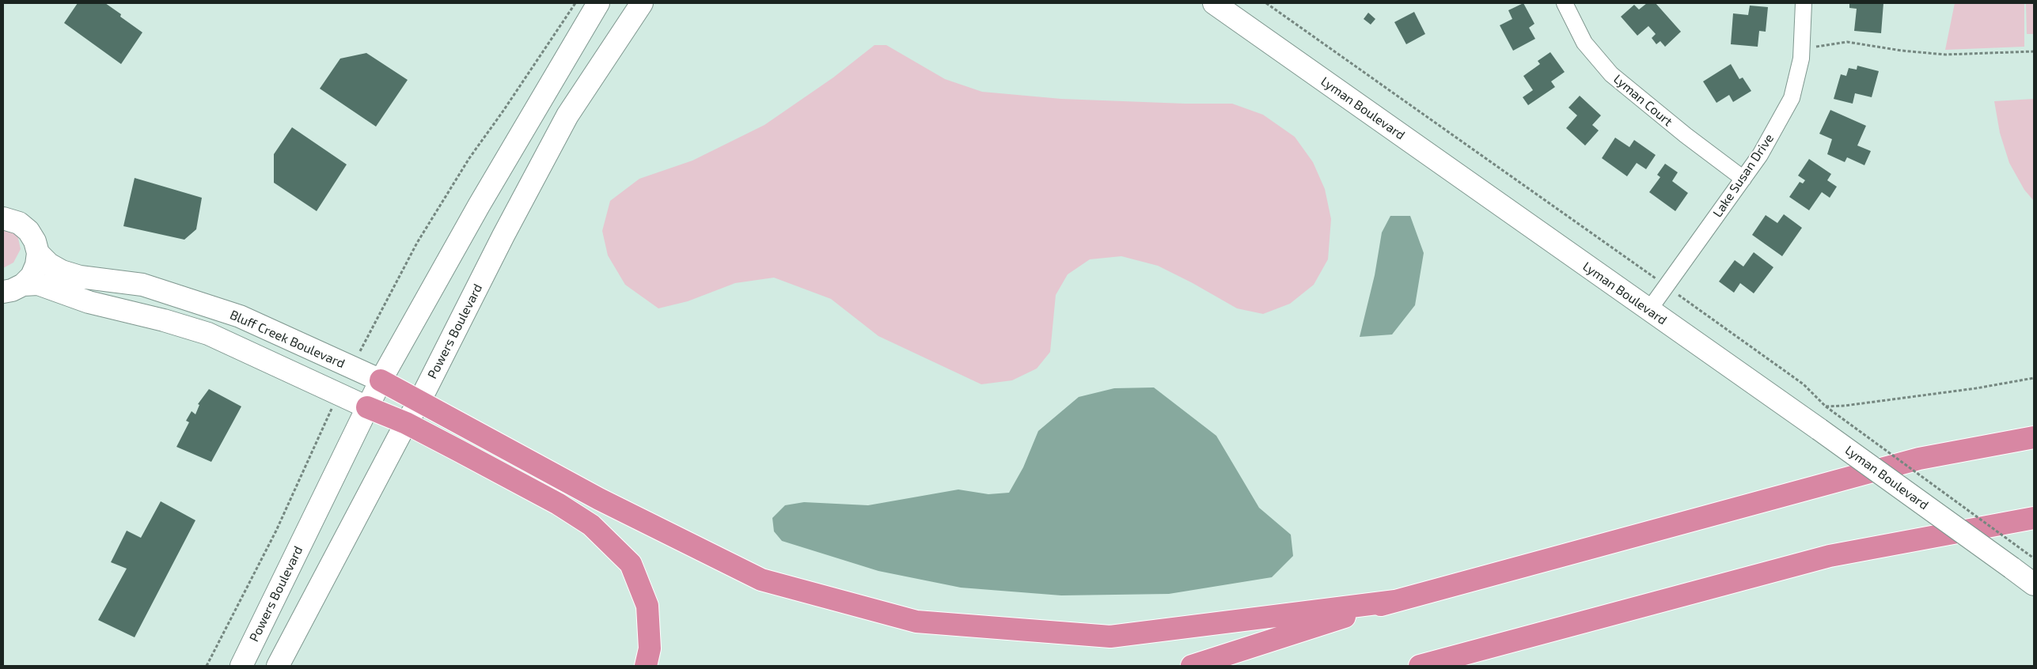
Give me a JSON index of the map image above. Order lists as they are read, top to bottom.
{
  "streets": {
    "main road": ["Lyman Boulevard", "Powers Boulevard", "Bluff Creek Boulevard"],
    "street": ["Lyman Court", "Lake Susan Drive"]
  },
  "crossings": [
    ["Lyman Court", "Lake Susan Drive"],
    ["Lyman Boulevard", "Lake Susan Drive"],
    ["Powers Boulevard", "Bluff Creek Boulevard"]
  ]
}
